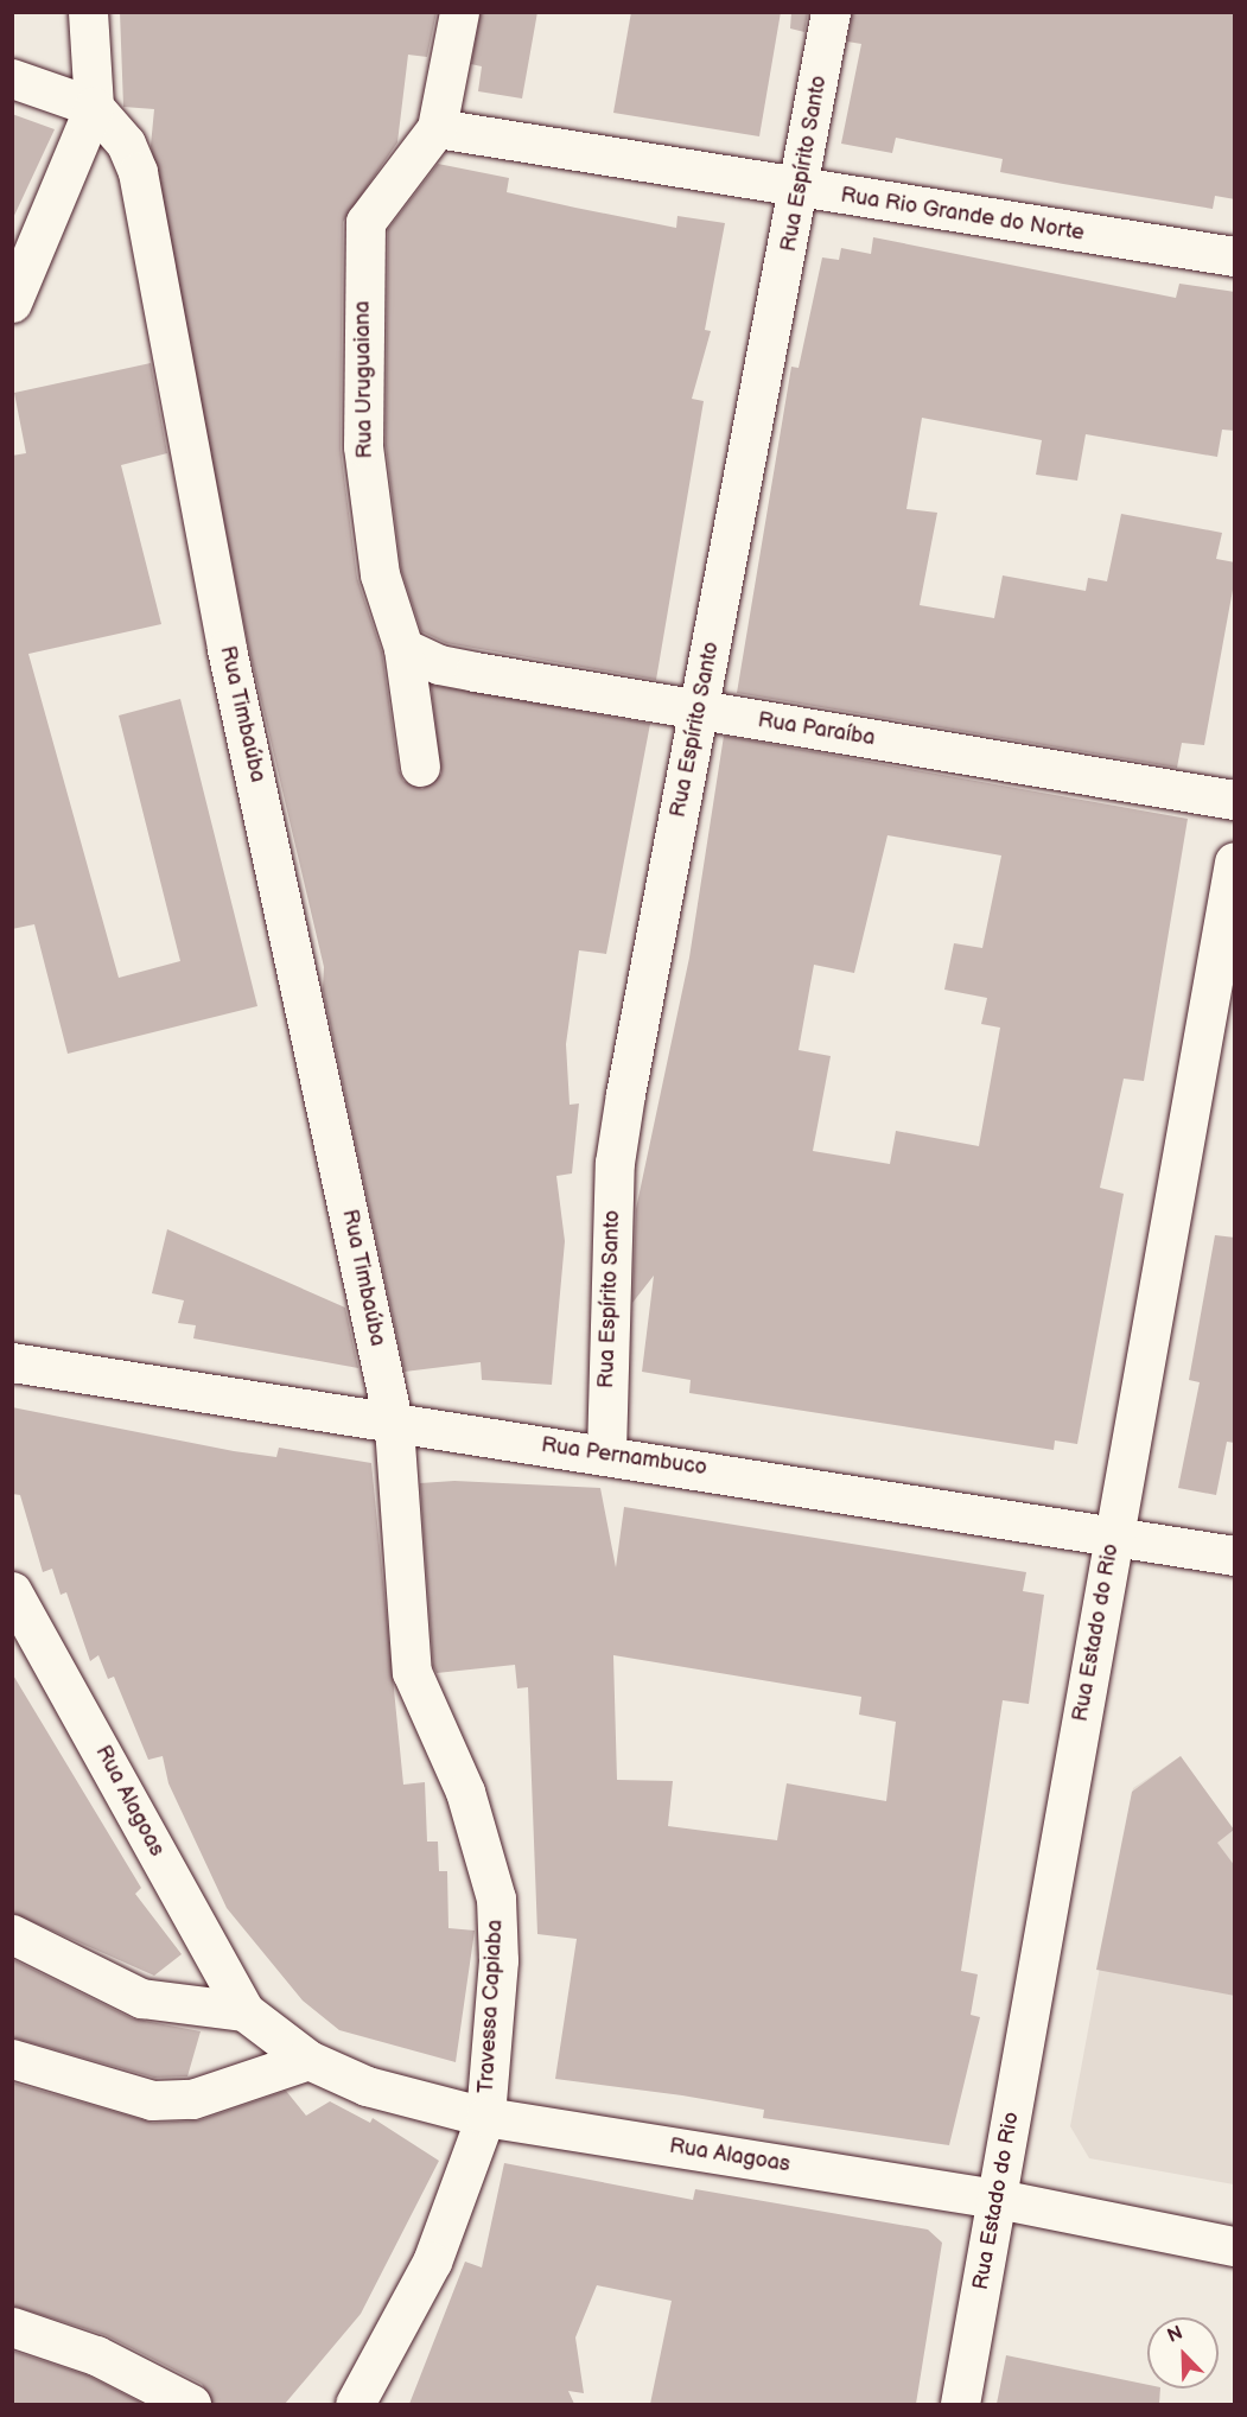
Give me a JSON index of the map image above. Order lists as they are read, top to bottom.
{
  "streets": {
    "street": [
      "Rua Espírito Santo",
      "Rua Rio Grande do Norte",
      "Rua Uruguaiana",
      "Rua Timbaúba",
      "Rua Paraíba",
      "Rua Pernambuco",
      "Rua Estado do Rio",
      "Rua Alagoas",
      "Travessa Capiaba"
    ]
  },
  "crossings": [
    ["Rua Espírito Santo", "Rua Rio Grande do Norte"],
    ["Rua Espírito Santo", "Rua Paraíba"],
    ["Rua Espírito Santo", "Rua Pernambuco"],
    ["Rua Rio Grande do Norte", "Rua Uruguaiana"],
    ["Rua Uruguaiana", "Rua Paraíba"],
    ["Rua Timbaúba", "Rua Pernambuco"],
    ["Rua Timbaúba", "Travessa Capiaba"],
    ["Rua Pernambuco", "Rua Estado do Rio"],
    ["Rua Pernambuco", "Travessa Capiaba"],
    ["Rua Estado do Rio", "Rua Alagoas"],
    ["Rua Alagoas", "Travessa Capiaba"]
  ],
  "north": "top left"
}
